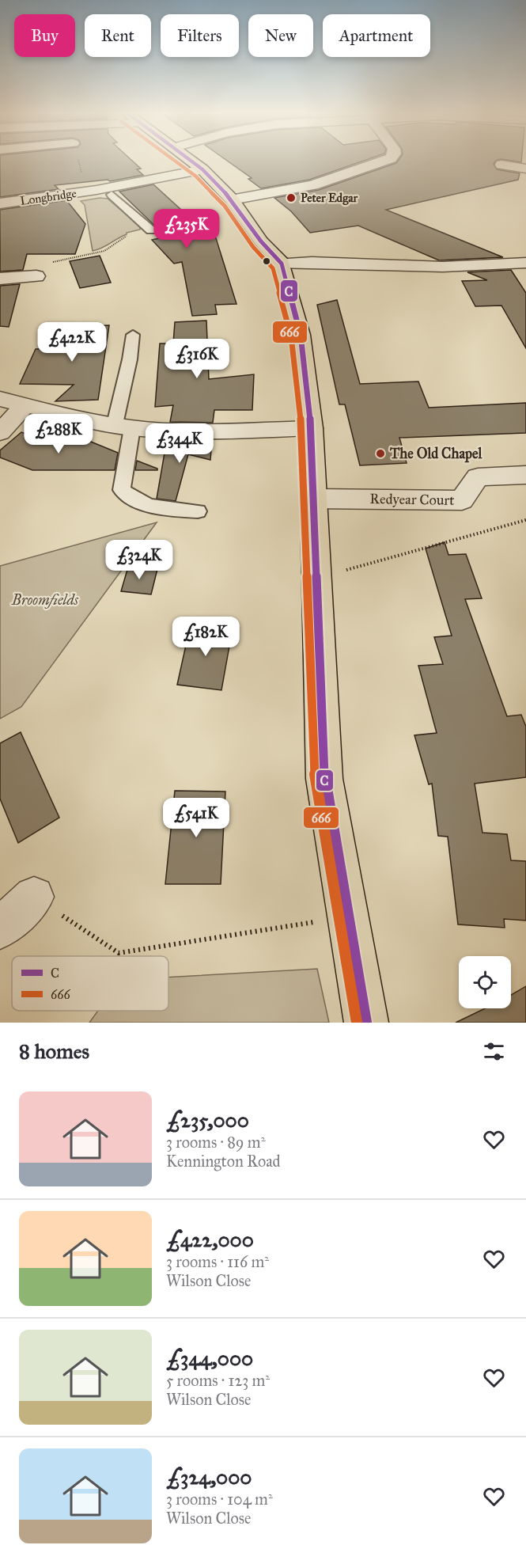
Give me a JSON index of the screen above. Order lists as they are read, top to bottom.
{
  "streets": {
    "street": ["Longbridge", "Redyear Court"]
  },
  "parks": ["Broomfields"],
  "places": ["Peter Edgar", "The Old Chapel"],
  "lines": ["transit line C", "transit line 666"],
  "legend": ["C", "666"],
  "page": {
    "chip": [
      "Buy",
      "Rent",
      "Filters",
      "New",
      "Apartment"
    ],
    "price": [
      "£235K",
      "£422K",
      "£316K",
      "£288K",
      "£344K",
      "£324K",
      "£182K",
      "£541K"
    ],
    "heading": "8 homes",
    "list": [
      {
        "name": "£235,000",
        "note": "3 rooms · 89 m² · Kennington Road"
      },
      {
        "name": "£422,000",
        "note": "3 rooms · 116 m² · Wilson Close"
      },
      {
        "name": "£344,000",
        "note": "5 rooms · 123 m² · Wilson Close"
      },
      {
        "name": "£324,000",
        "note": "3 rooms · 104 m² · Wilson Close"
      }
    ]
  }
}
